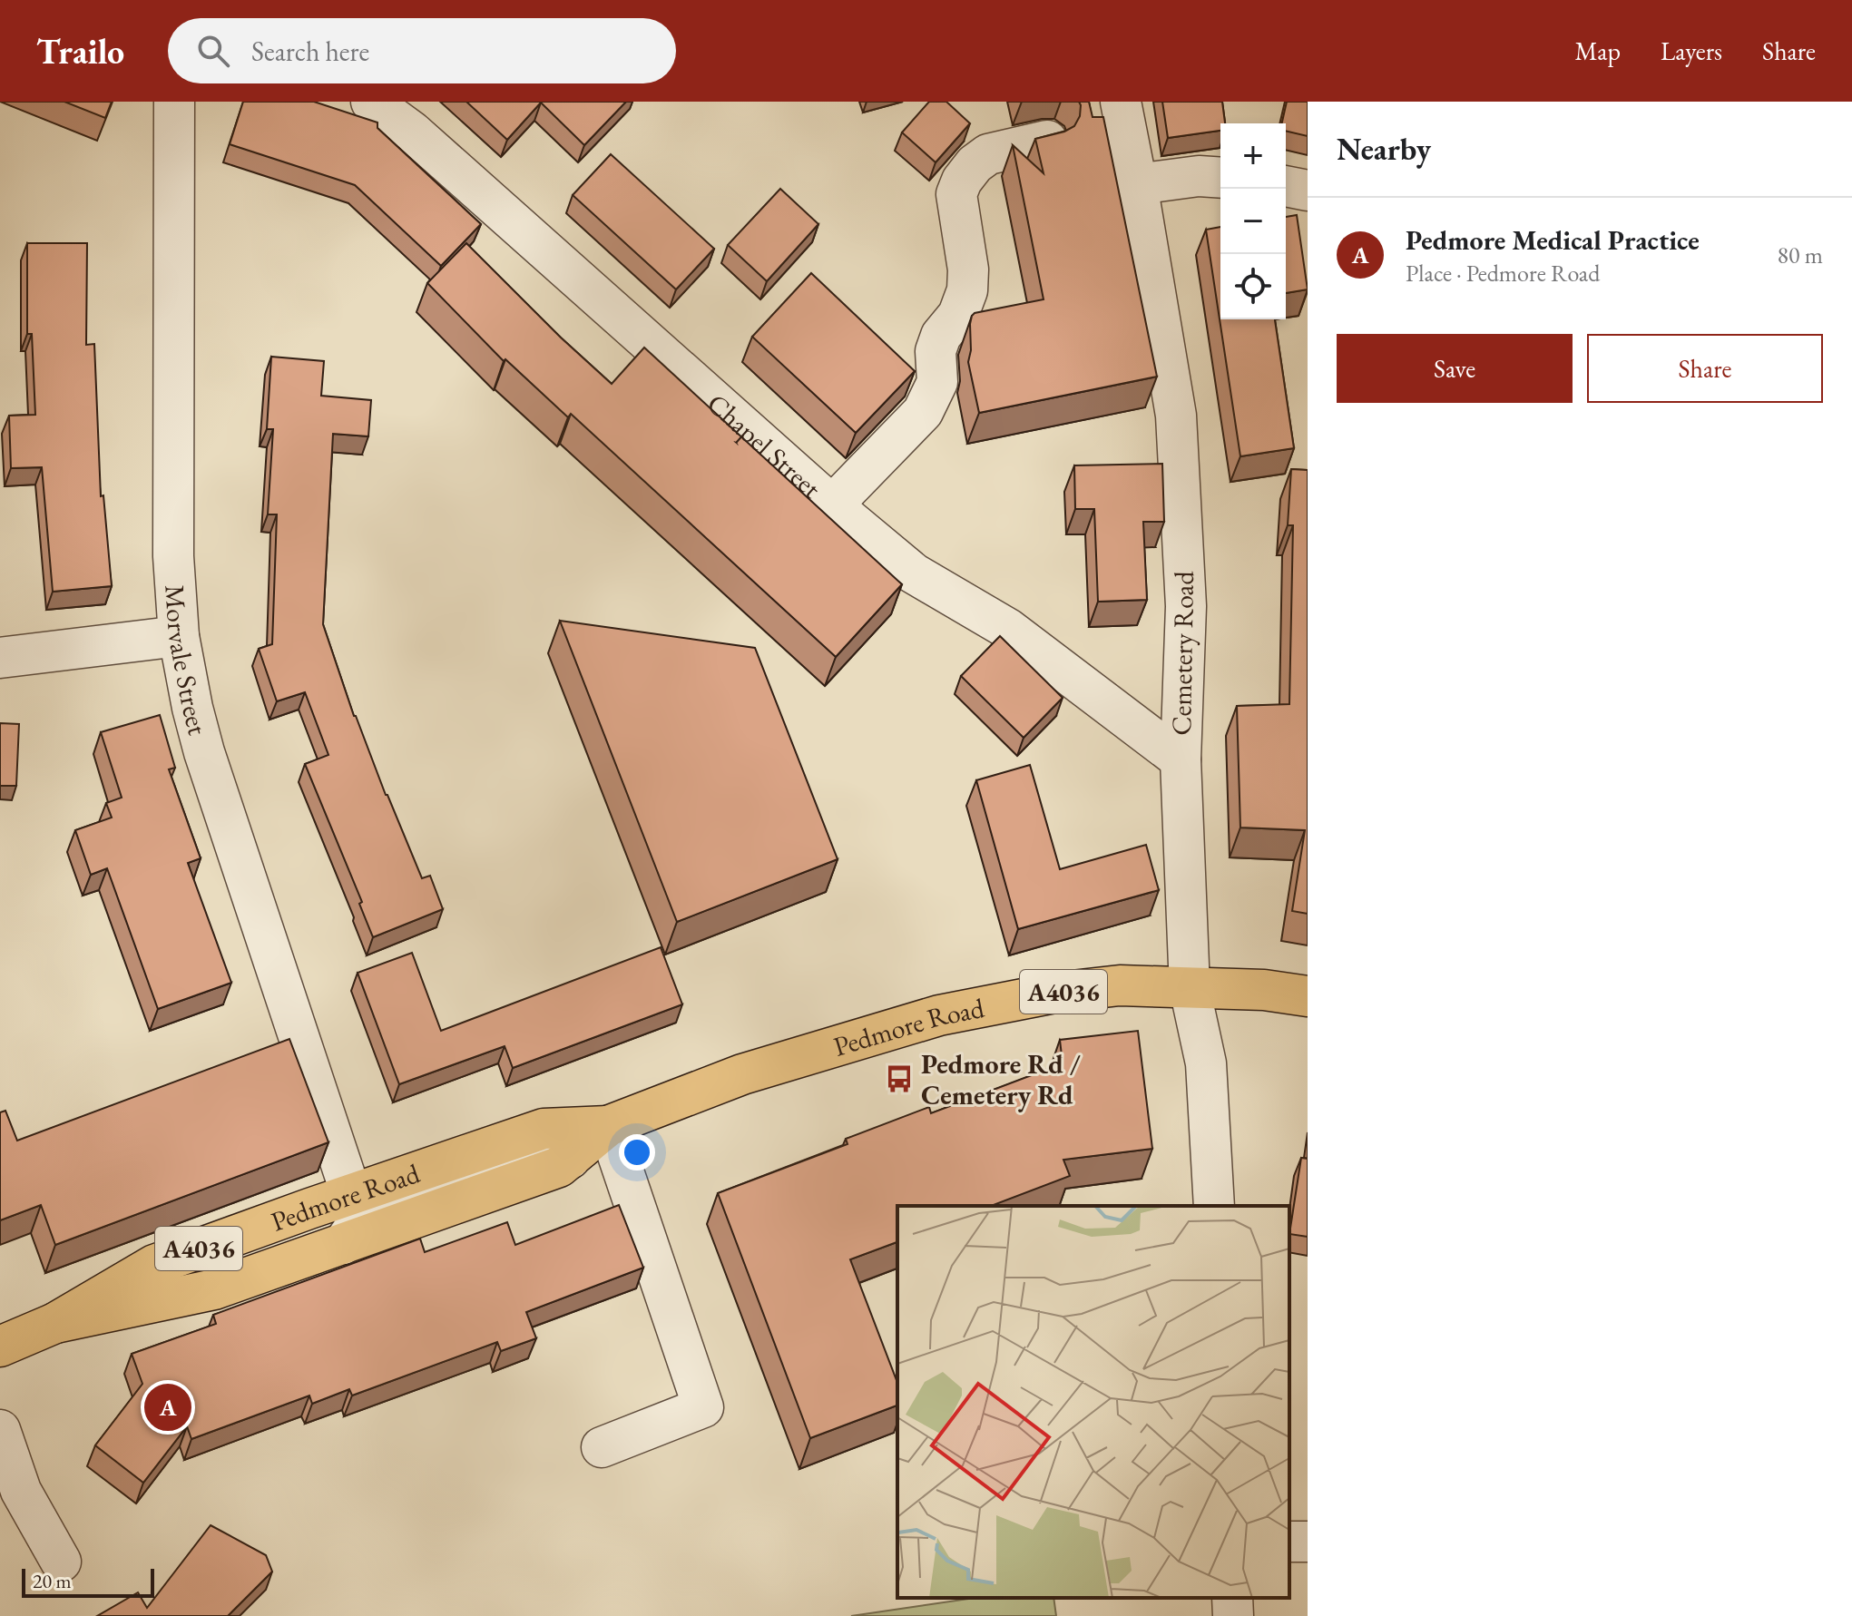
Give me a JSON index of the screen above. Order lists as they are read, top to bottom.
{
  "streets": {
    "highway": ["A4036", "Pedmore Road"],
    "street": ["Chapel Street", "Cemetery Road", "Morvale Street"]
  },
  "crossings": [
    ["Chapel Street", "Cemetery Road"],
    ["Cemetery Road", "Pedmore Road"],
    ["Morvale Street", "Pedmore Road"]
  ],
  "places": {
    "bus stop": ["Pedmore Rd / Cemetery Rd"]
  },
  "scale_bar": "20 m",
  "page": {
    "header": "Trailo",
    "search": "Search here",
    "nav": ["Map", "Layers", "Share"],
    "heading": "Nearby",
    "map_buttons": ["+", "−"],
    "list": [
      {
        "mark": "A",
        "name": "Pedmore Medical Practice",
        "note": "Place · Pedmore Road",
        "value": "80 m"
      }
    ],
    "buttons": ["Save", "Share"],
    "pins": "A",
    "scale": "20 m"
  }
}
